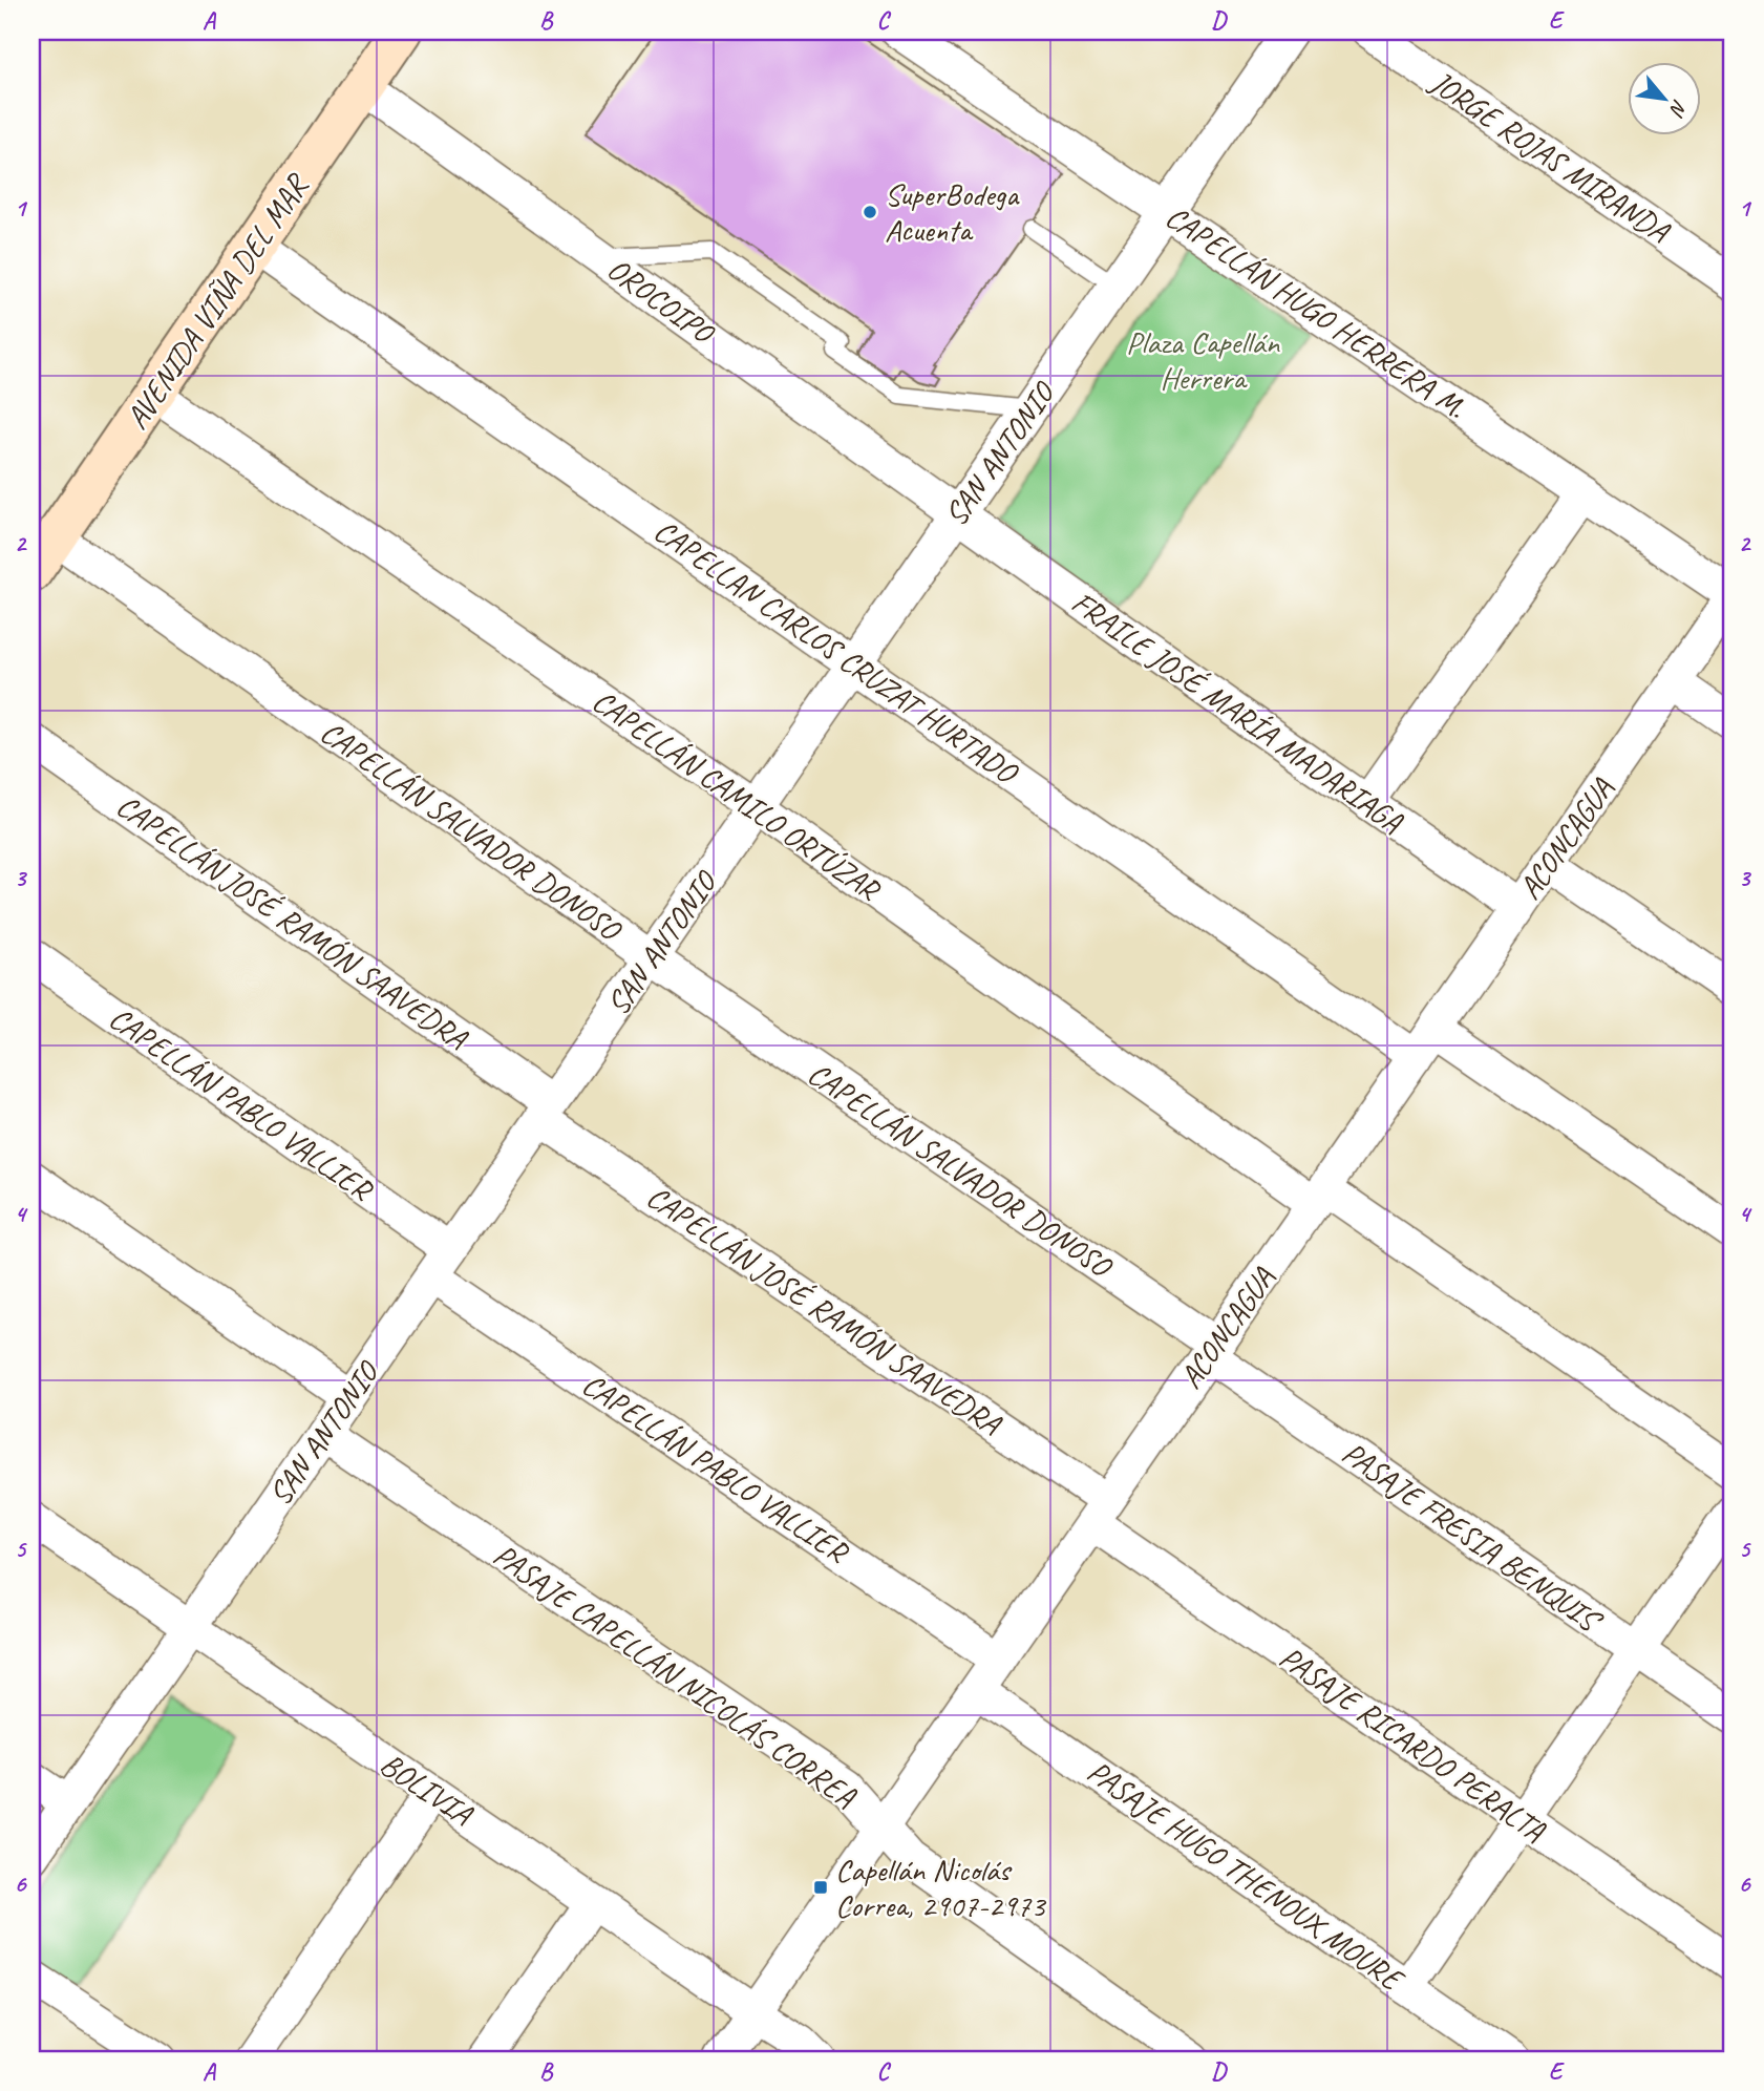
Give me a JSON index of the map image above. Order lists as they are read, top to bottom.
{
  "streets": {
    "main road": ["AVENIDA VIÑA DEL MAR"],
    "street": [
      "JORGE ROJAS MIRANDA",
      "OROCOIPO",
      "CAPELLÁN HUGO HERRERA M.",
      "SAN ANTONIO",
      "CAPELLAN CARLOS CRUZAT HURTADO",
      "FRAILE JOSÉ MARÍA MADARIAGA",
      "CAPELLÁN CAMILO ORTÚZAR",
      "CAPELLÁN SALVADOR DONOSO",
      "ACONCAGUA",
      "CAPELLÁN JOSÉ RAMÓN SAAVEDRA",
      "CAPELLÁN PABLO VALLIER",
      "PASAJE FRESIA BENQUIS",
      "PASAJE CAPELLÁN NICOLÁS CORREA",
      "PASAJE RICARDO PERALTA",
      "BOLIVIA",
      "PASAJE HUGO THENOUX MOURE"
    ]
  },
  "crossings": [
    ["OROCOIPO", "AVENIDA VIÑA DEL MAR"],
    ["OROCOIPO", "SAN ANTONIO"],
    ["OROCOIPO", "FRAILE JOSÉ MARÍA MADARIAGA"],
    ["AVENIDA VIÑA DEL MAR", "CAPELLAN CARLOS CRUZAT HURTADO"],
    ["AVENIDA VIÑA DEL MAR", "CAPELLÁN CAMILO ORTÚZAR"],
    ["AVENIDA VIÑA DEL MAR", "CAPELLÁN SALVADOR DONOSO"],
    ["CAPELLÁN HUGO HERRERA M.", "SAN ANTONIO"],
    ["CAPELLÁN HUGO HERRERA M.", "ACONCAGUA"],
    ["SAN ANTONIO", "CAPELLAN CARLOS CRUZAT HURTADO"],
    ["SAN ANTONIO", "FRAILE JOSÉ MARÍA MADARIAGA"],
    ["SAN ANTONIO", "CAPELLÁN CAMILO ORTÚZAR"],
    ["SAN ANTONIO", "CAPELLÁN SALVADOR DONOSO"],
    ["SAN ANTONIO", "CAPELLÁN JOSÉ RAMÓN SAAVEDRA"],
    ["SAN ANTONIO", "CAPELLÁN PABLO VALLIER"],
    ["SAN ANTONIO", "PASAJE CAPELLÁN NICOLÁS CORREA"],
    ["SAN ANTONIO", "BOLIVIA"],
    ["CAPELLAN CARLOS CRUZAT HURTADO", "ACONCAGUA"],
    ["FRAILE JOSÉ MARÍA MADARIAGA", "ACONCAGUA"],
    ["CAPELLÁN CAMILO ORTÚZAR", "ACONCAGUA"],
    ["CAPELLÁN SALVADOR DONOSO", "ACONCAGUA"],
    ["CAPELLÁN SALVADOR DONOSO", "PASAJE FRESIA BENQUIS"],
    ["ACONCAGUA", "CAPELLÁN JOSÉ RAMÓN SAAVEDRA"],
    ["ACONCAGUA", "CAPELLÁN PABLO VALLIER"],
    ["ACONCAGUA", "PASAJE FRESIA BENQUIS"],
    ["ACONCAGUA", "PASAJE CAPELLÁN NICOLÁS CORREA"],
    ["ACONCAGUA", "PASAJE RICARDO PERALTA"],
    ["ACONCAGUA", "BOLIVIA"],
    ["ACONCAGUA", "PASAJE HUGO THENOUX MOURE"],
    ["CAPELLÁN JOSÉ RAMÓN SAAVEDRA", "PASAJE RICARDO PERALTA"]
  ],
  "parks": ["Plaza Capellán Herrera"],
  "places": {
    "other": ["SuperBodega Acuenta"],
    "transit": ["Capellán Nicolás Correa, 2907-2973"]
  },
  "north": "bottom right",
  "grid": {
    "columns": [
      "A",
      "B",
      "C",
      "D",
      "E"
    ],
    "rows": [
      "1",
      "2",
      "3",
      "4",
      "5",
      "6"
    ]
  }
}
